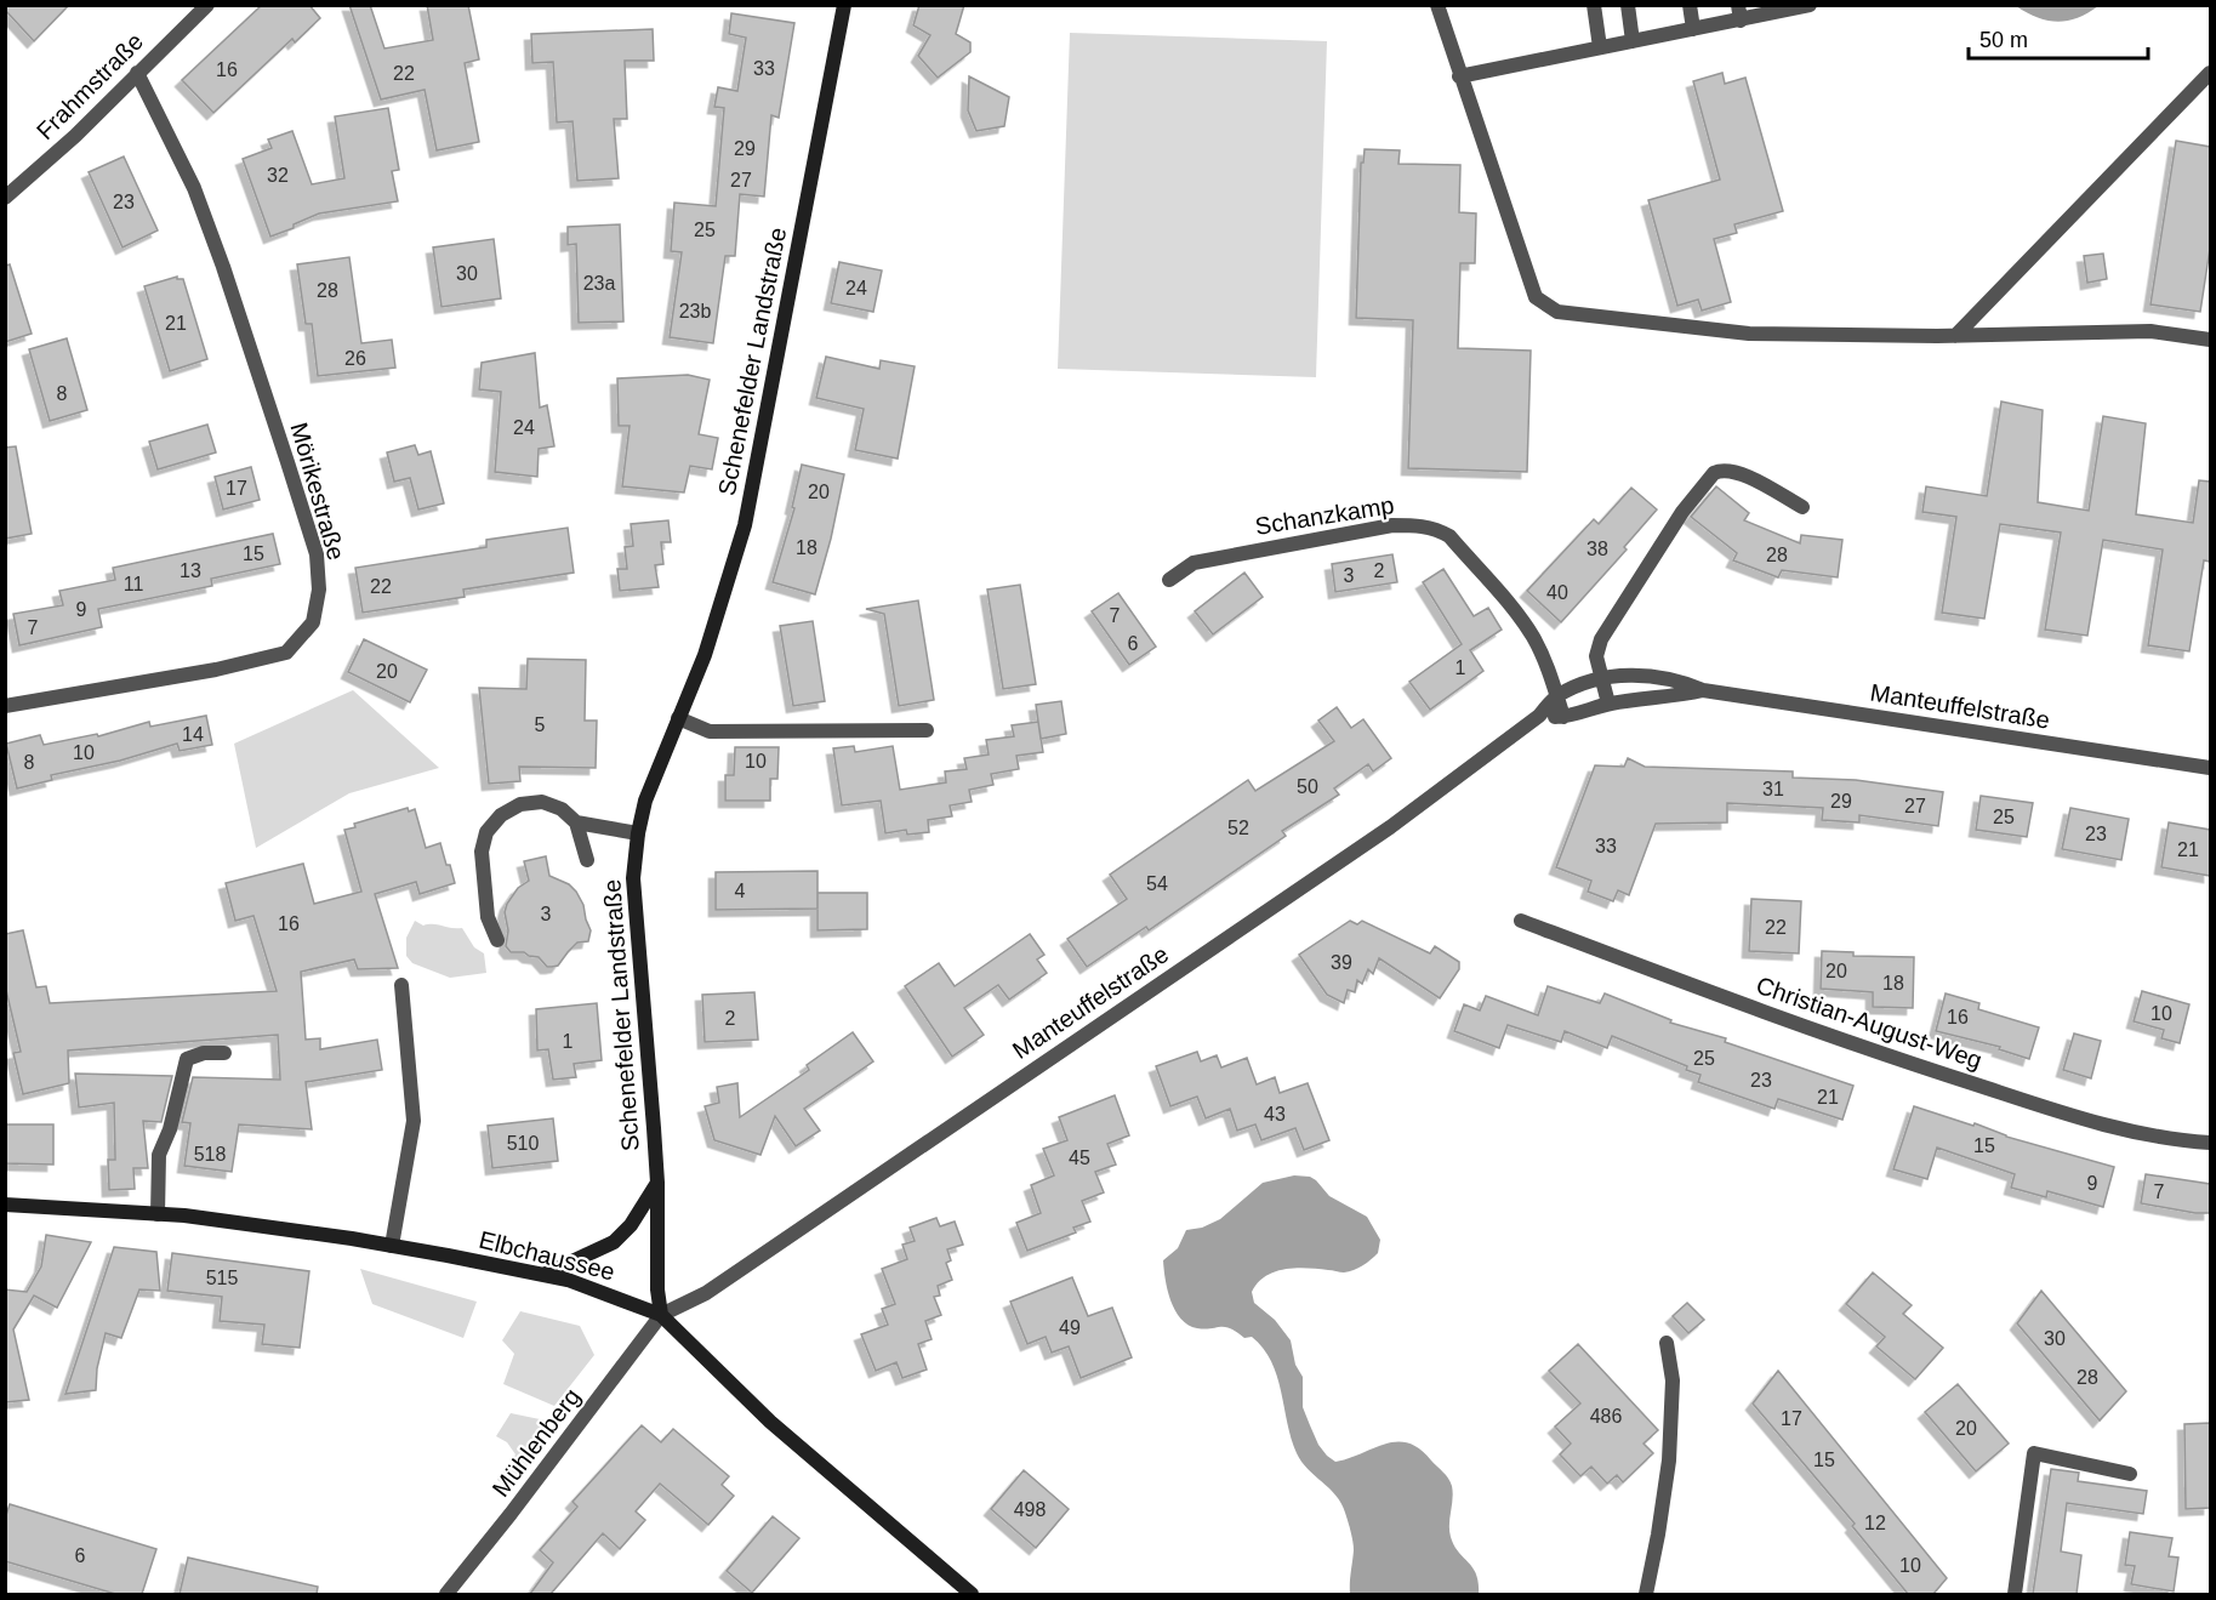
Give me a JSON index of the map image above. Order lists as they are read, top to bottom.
{
  "streets": {
    "main road": ["Schenefelder Landstraße", "Elbchaussee"],
    "street": [
      "Frahmstraße",
      "Mörikestraße",
      "Schanzkamp",
      "Manteuffelstraße",
      "Christian-August-Weg",
      "Mühlenberg"
    ]
  },
  "crossings": [
    ["Frahmstraße", "Mörikestraße"],
    ["Schenefelder Landstraße", "Manteuffelstraße"],
    ["Schenefelder Landstraße", "Elbchaussee"],
    ["Schenefelder Landstraße", "Mühlenberg"],
    ["Schanzkamp", "Manteuffelstraße"],
    ["Manteuffelstraße", "Elbchaussee"],
    ["Manteuffelstraße", "Mühlenberg"],
    ["Elbchaussee", "Mühlenberg"]
  ],
  "house_numbers": [
    "33",
    "16",
    "22",
    "29",
    "32",
    "27",
    "23",
    "25",
    "30",
    "23a",
    "24",
    "28",
    "23b",
    "21",
    "26",
    "8",
    "24",
    "17",
    "20",
    "18",
    "38",
    "15",
    "28",
    "13",
    "2",
    "3",
    "11",
    "22",
    "40",
    "9",
    "7",
    "7",
    "6",
    "1",
    "20",
    "5",
    "14",
    "10",
    "10",
    "8",
    "50",
    "31",
    "29",
    "27",
    "25",
    "52",
    "23",
    "33",
    "21",
    "54",
    "4",
    "3",
    "16",
    "22",
    "39",
    "20",
    "18",
    "10",
    "16",
    "2",
    "1",
    "25",
    "23",
    "21",
    "43",
    "510",
    "15",
    "518",
    "45",
    "9",
    "7",
    "515",
    "49",
    "30",
    "28",
    "486",
    "17",
    "20",
    "15",
    "498",
    "12",
    "6",
    "10"
  ],
  "scale_bar": "50 m"
}
